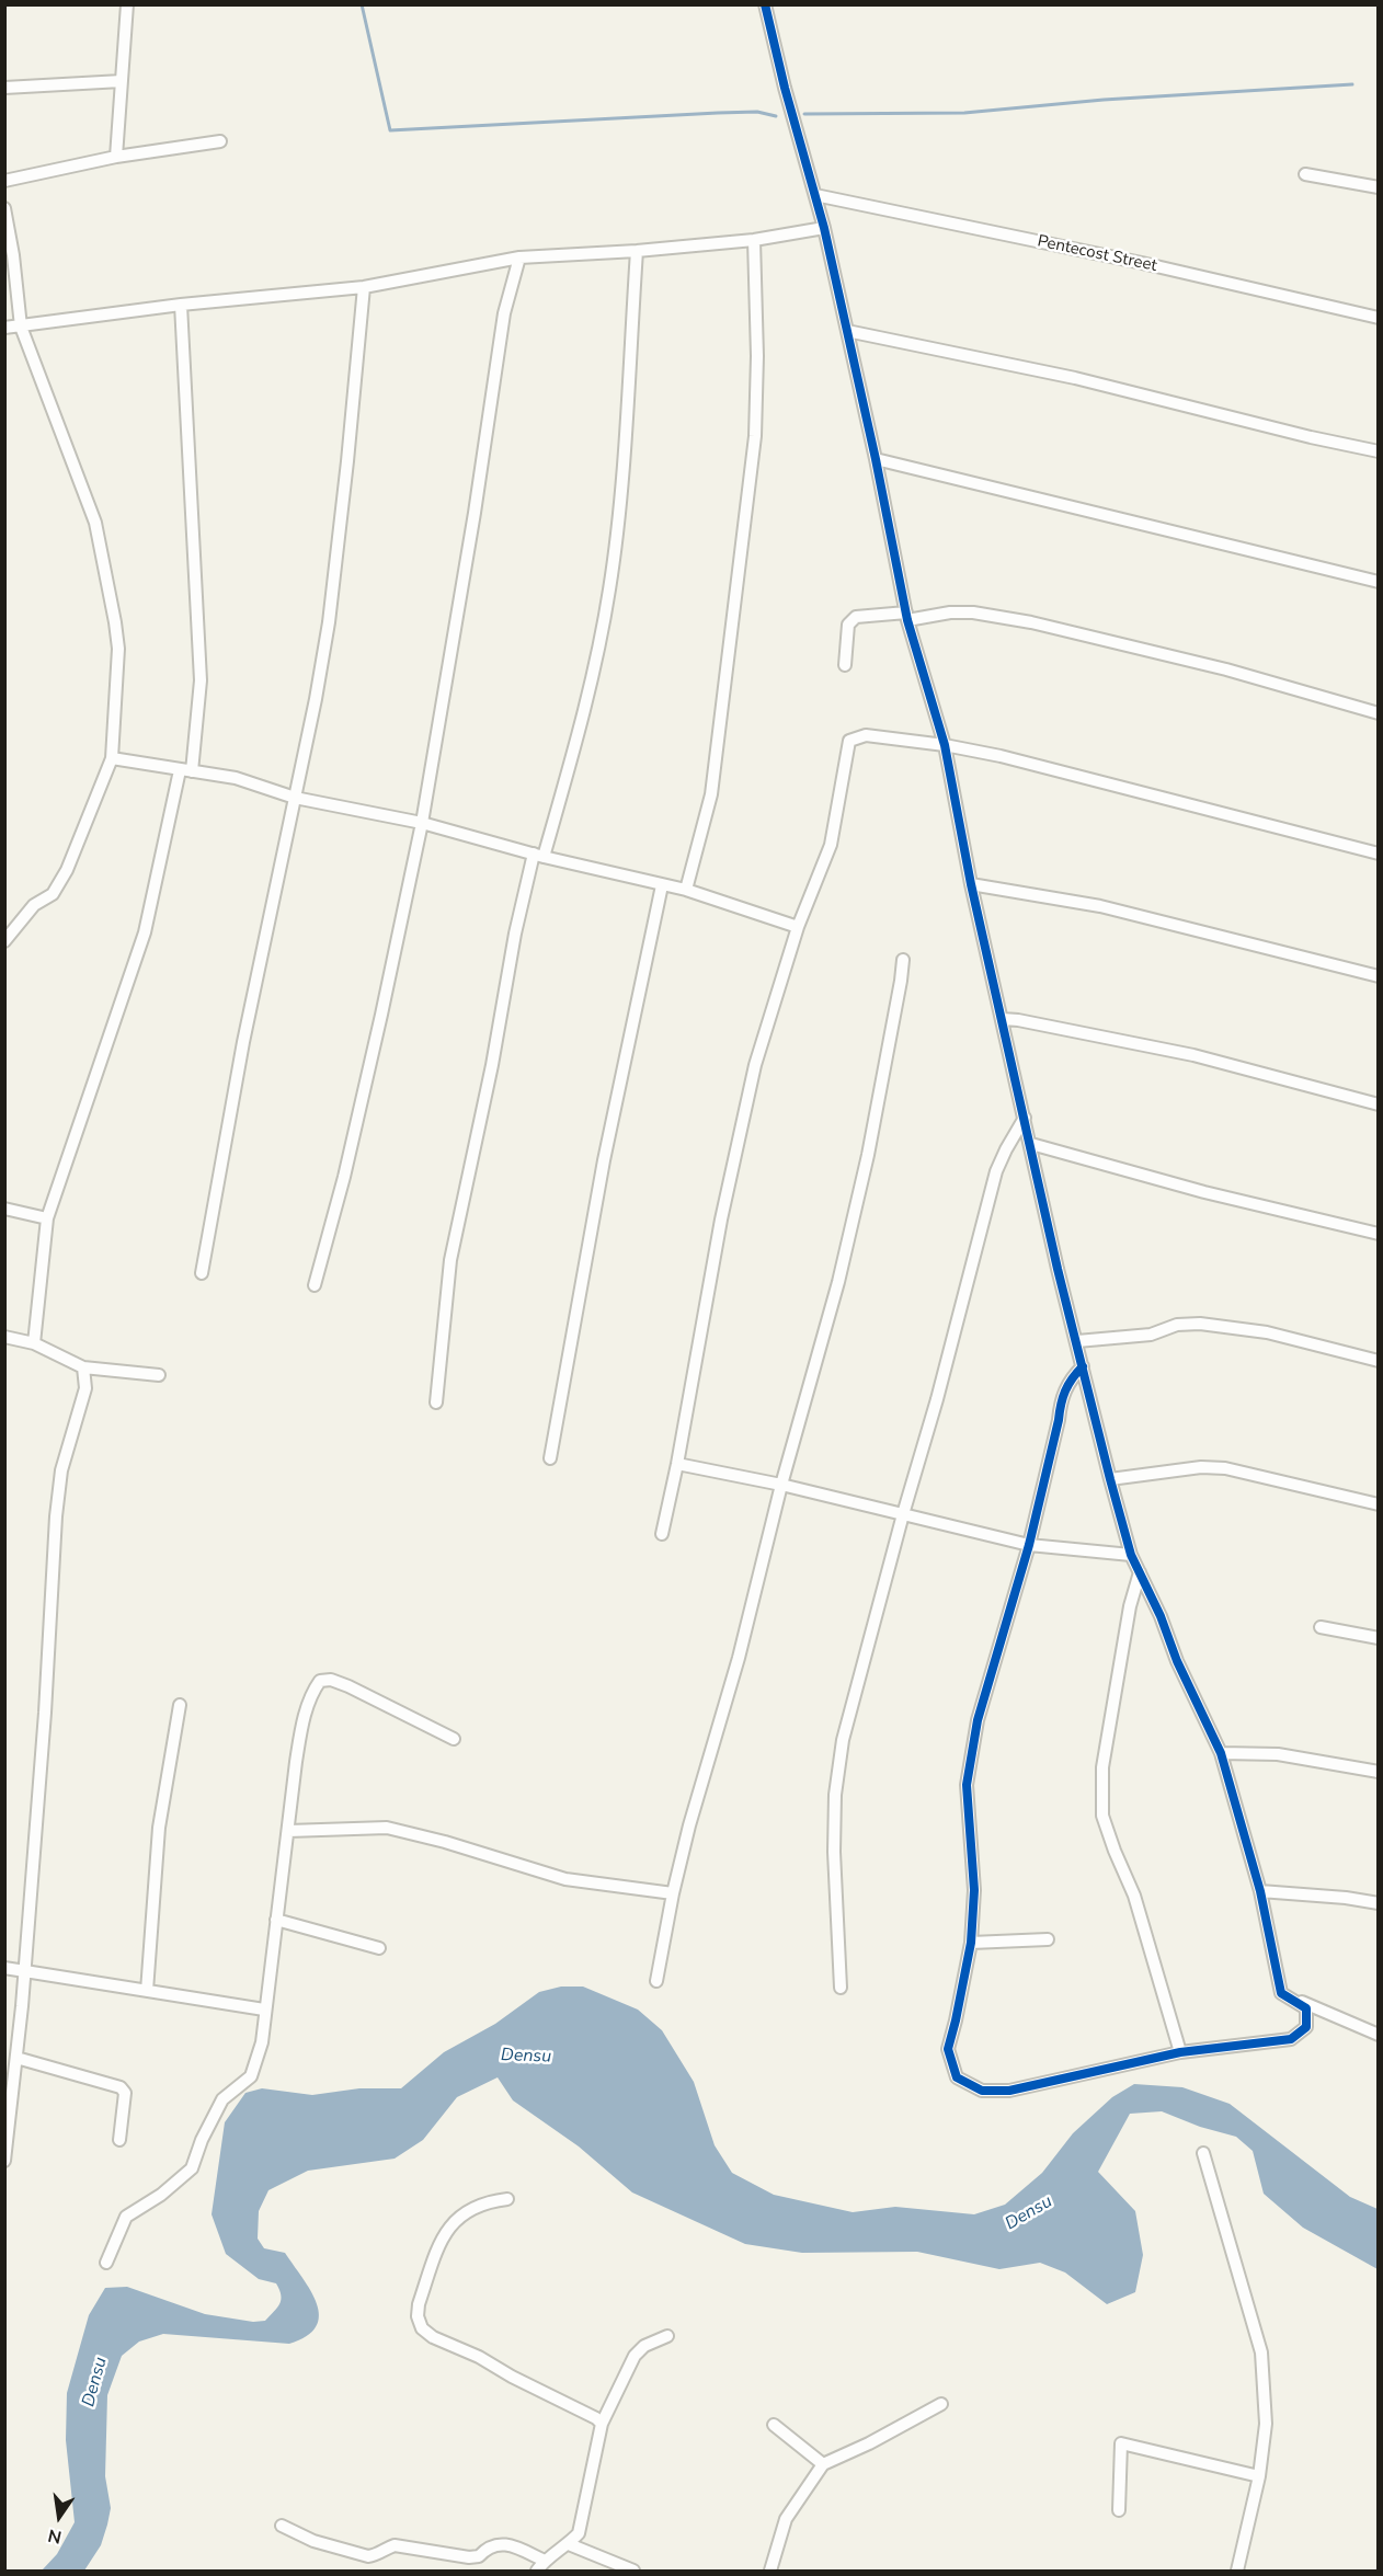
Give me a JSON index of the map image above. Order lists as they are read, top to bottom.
{
  "streets": {
    "street": ["Pentecost Street"]
  },
  "water": ["Densu"],
  "north": "bottom"
}
